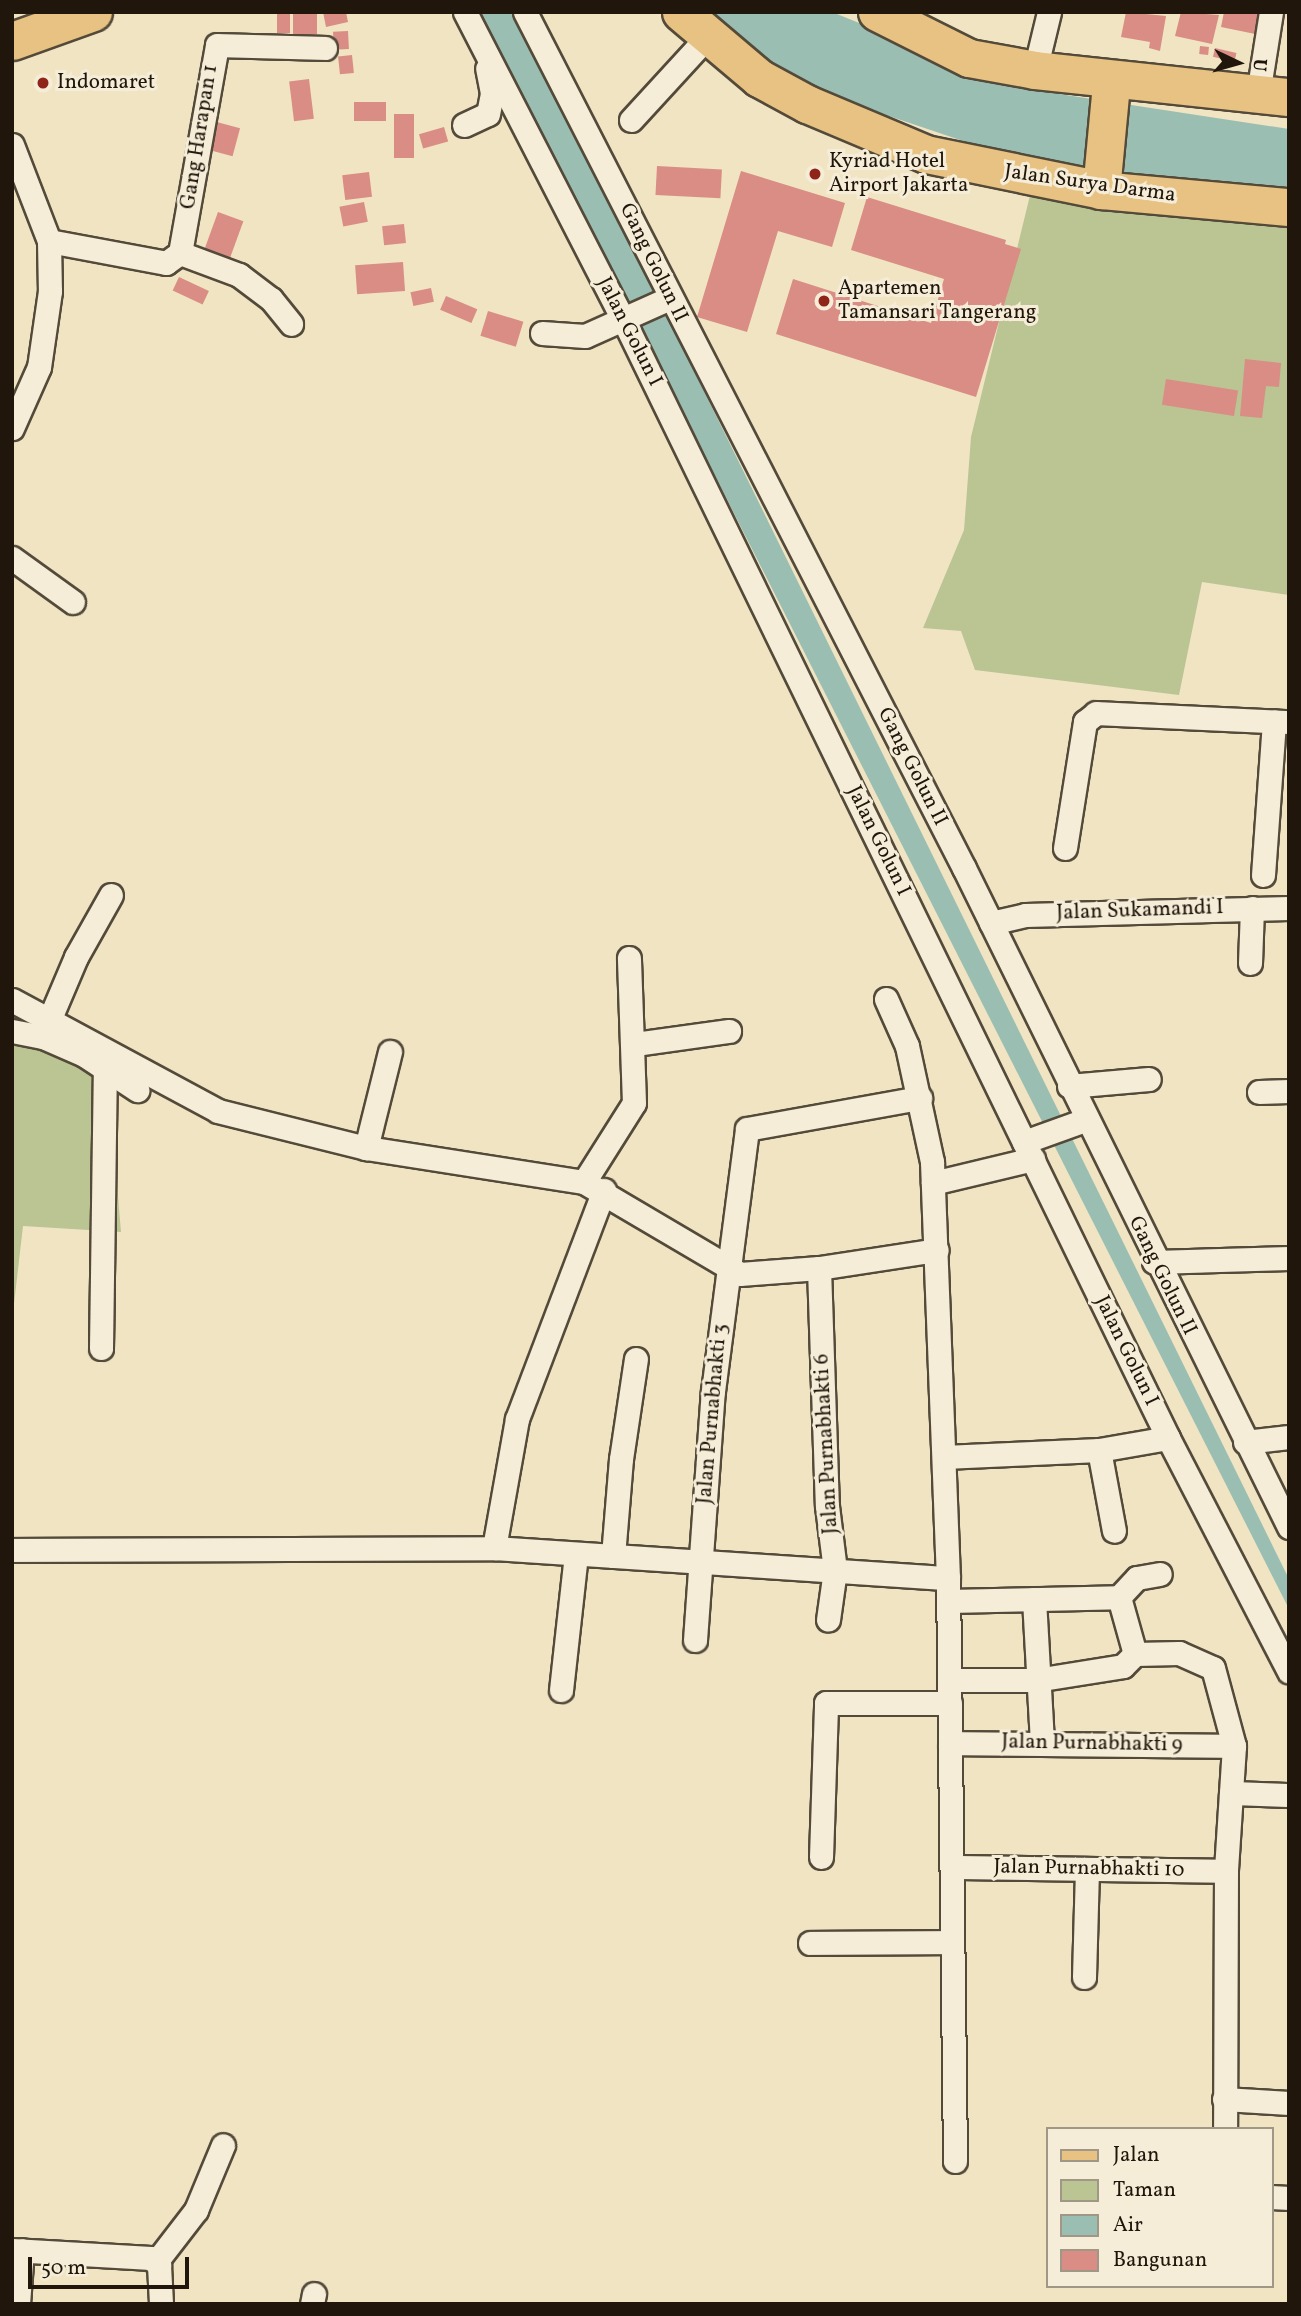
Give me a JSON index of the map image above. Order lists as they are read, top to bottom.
{
  "streets": {
    "main road": ["Jalan Surya Darma"],
    "street": [
      "Gang Harapan 1",
      "Gang Golun II",
      "Jalan Golun I",
      "Jalan Sukamandi I",
      "Jalan Purnabhakti 3",
      "Jalan Purnabhakti 6",
      "Jalan Purnabhakti 9",
      "Jalan Purnabhakti 10"
    ]
  },
  "crossings": [
    ["Gang Golun II", "Jalan Sukamandi I"]
  ],
  "places": ["Indomaret", "Kyriad Hotel Airport Jakarta", "Apartemen Tamansari Tangerang"],
  "legend": [
    "Jalan",
    "Taman",
    "Air",
    "Bangunan"
  ],
  "scale_bar": "50 m",
  "north": "right"
}
